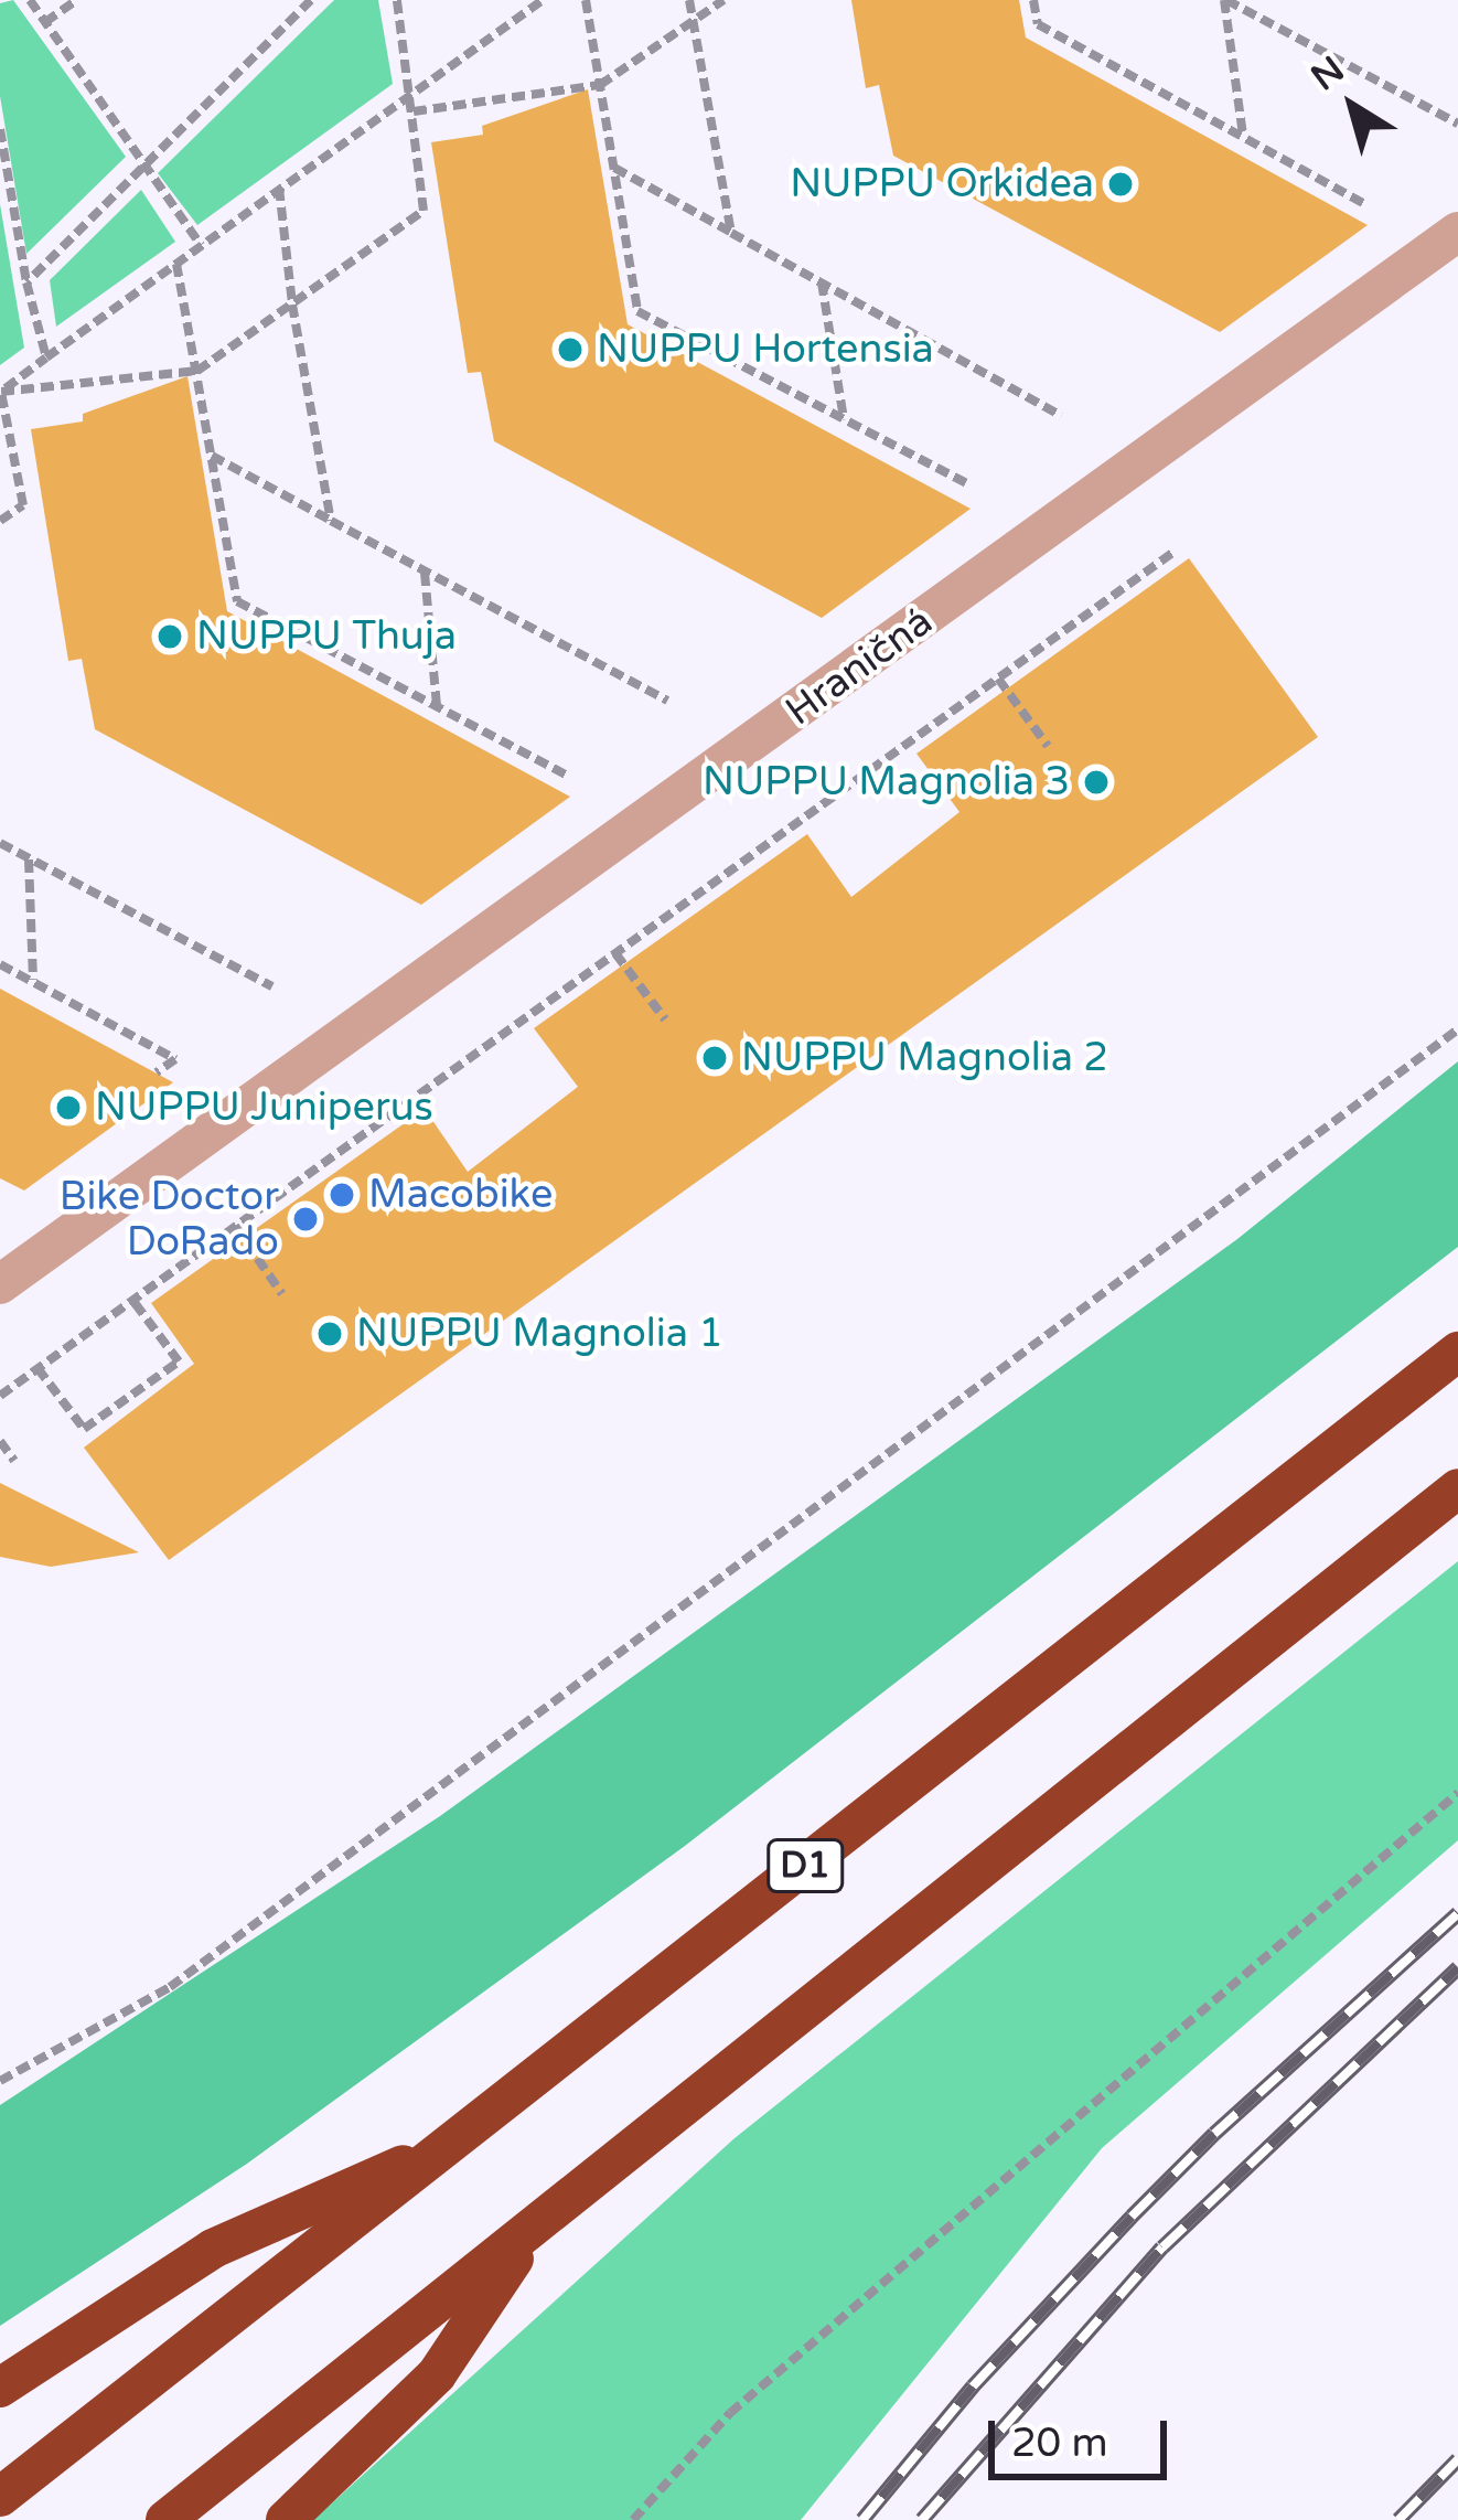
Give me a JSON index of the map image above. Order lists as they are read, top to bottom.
{
  "streets": {
    "highway": ["D1"],
    "street": ["Hraničná"]
  },
  "places": [
    "NUPPU Orkidea",
    "NUPPU Hortensia",
    "NUPPU Thuja",
    "NUPPU Magnolia 3",
    "NUPPU Magnolia 2",
    "NUPPU Juniperus",
    "Macobike",
    "Bike Doctor DoRado",
    "NUPPU Magnolia 1"
  ],
  "scale_bar": "20 m",
  "north": "top left"
}
